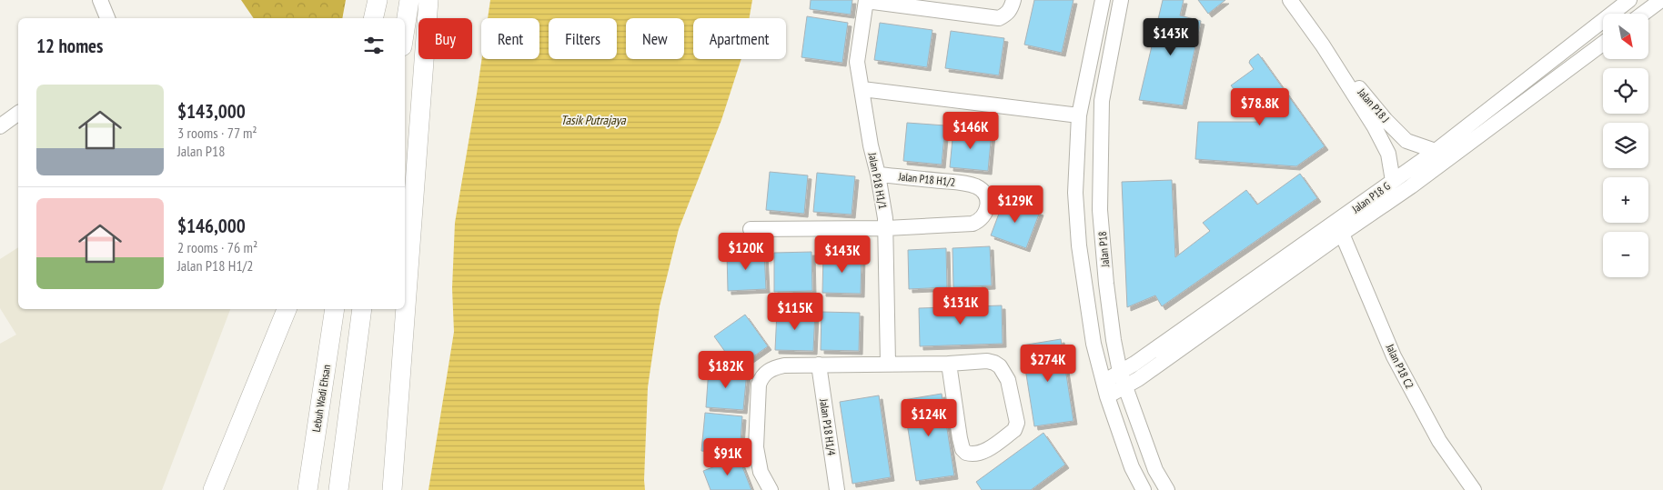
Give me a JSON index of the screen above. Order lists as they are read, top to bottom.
{
  "streets": {
    "main road": ["Lebuh Wadi Ehsan"],
    "street": [
      "Jalan P18 J",
      "Jalan P18 H1/2",
      "Jalan P18 H1/1",
      "Jalan P18 G",
      "Jalan P18",
      "Jalan P18 C2",
      "Jalan P18 H1/4"
    ]
  },
  "crossings": [
    ["Jalan P18 J", "Jalan P18 G"],
    ["Jalan P18 H1/2", "Jalan P18 H1/1"],
    ["Jalan P18 G", "Jalan P18"],
    ["Jalan P18 G", "Jalan P18 C2"]
  ],
  "water": ["Tasik Putrajaya"],
  "north": "bottom right",
  "page": {
    "map_buttons": ["+", "−"],
    "price": [
      "$143K",
      "$78.8K",
      "$146K",
      "$129K",
      "$120K",
      "$143K",
      "$131K",
      "$115K",
      "$274K",
      "$182K",
      "$124K",
      "$91K"
    ],
    "chip": [
      "Buy",
      "Rent",
      "Filters",
      "New",
      "Apartment"
    ],
    "heading": "12 homes",
    "list": [
      {
        "name": "$143,000",
        "note": "3 rooms · 77 m² · Jalan P18"
      },
      {
        "name": "$146,000",
        "note": "2 rooms · 76 m² · Jalan P18 H1/2"
      }
    ]
  }
}
